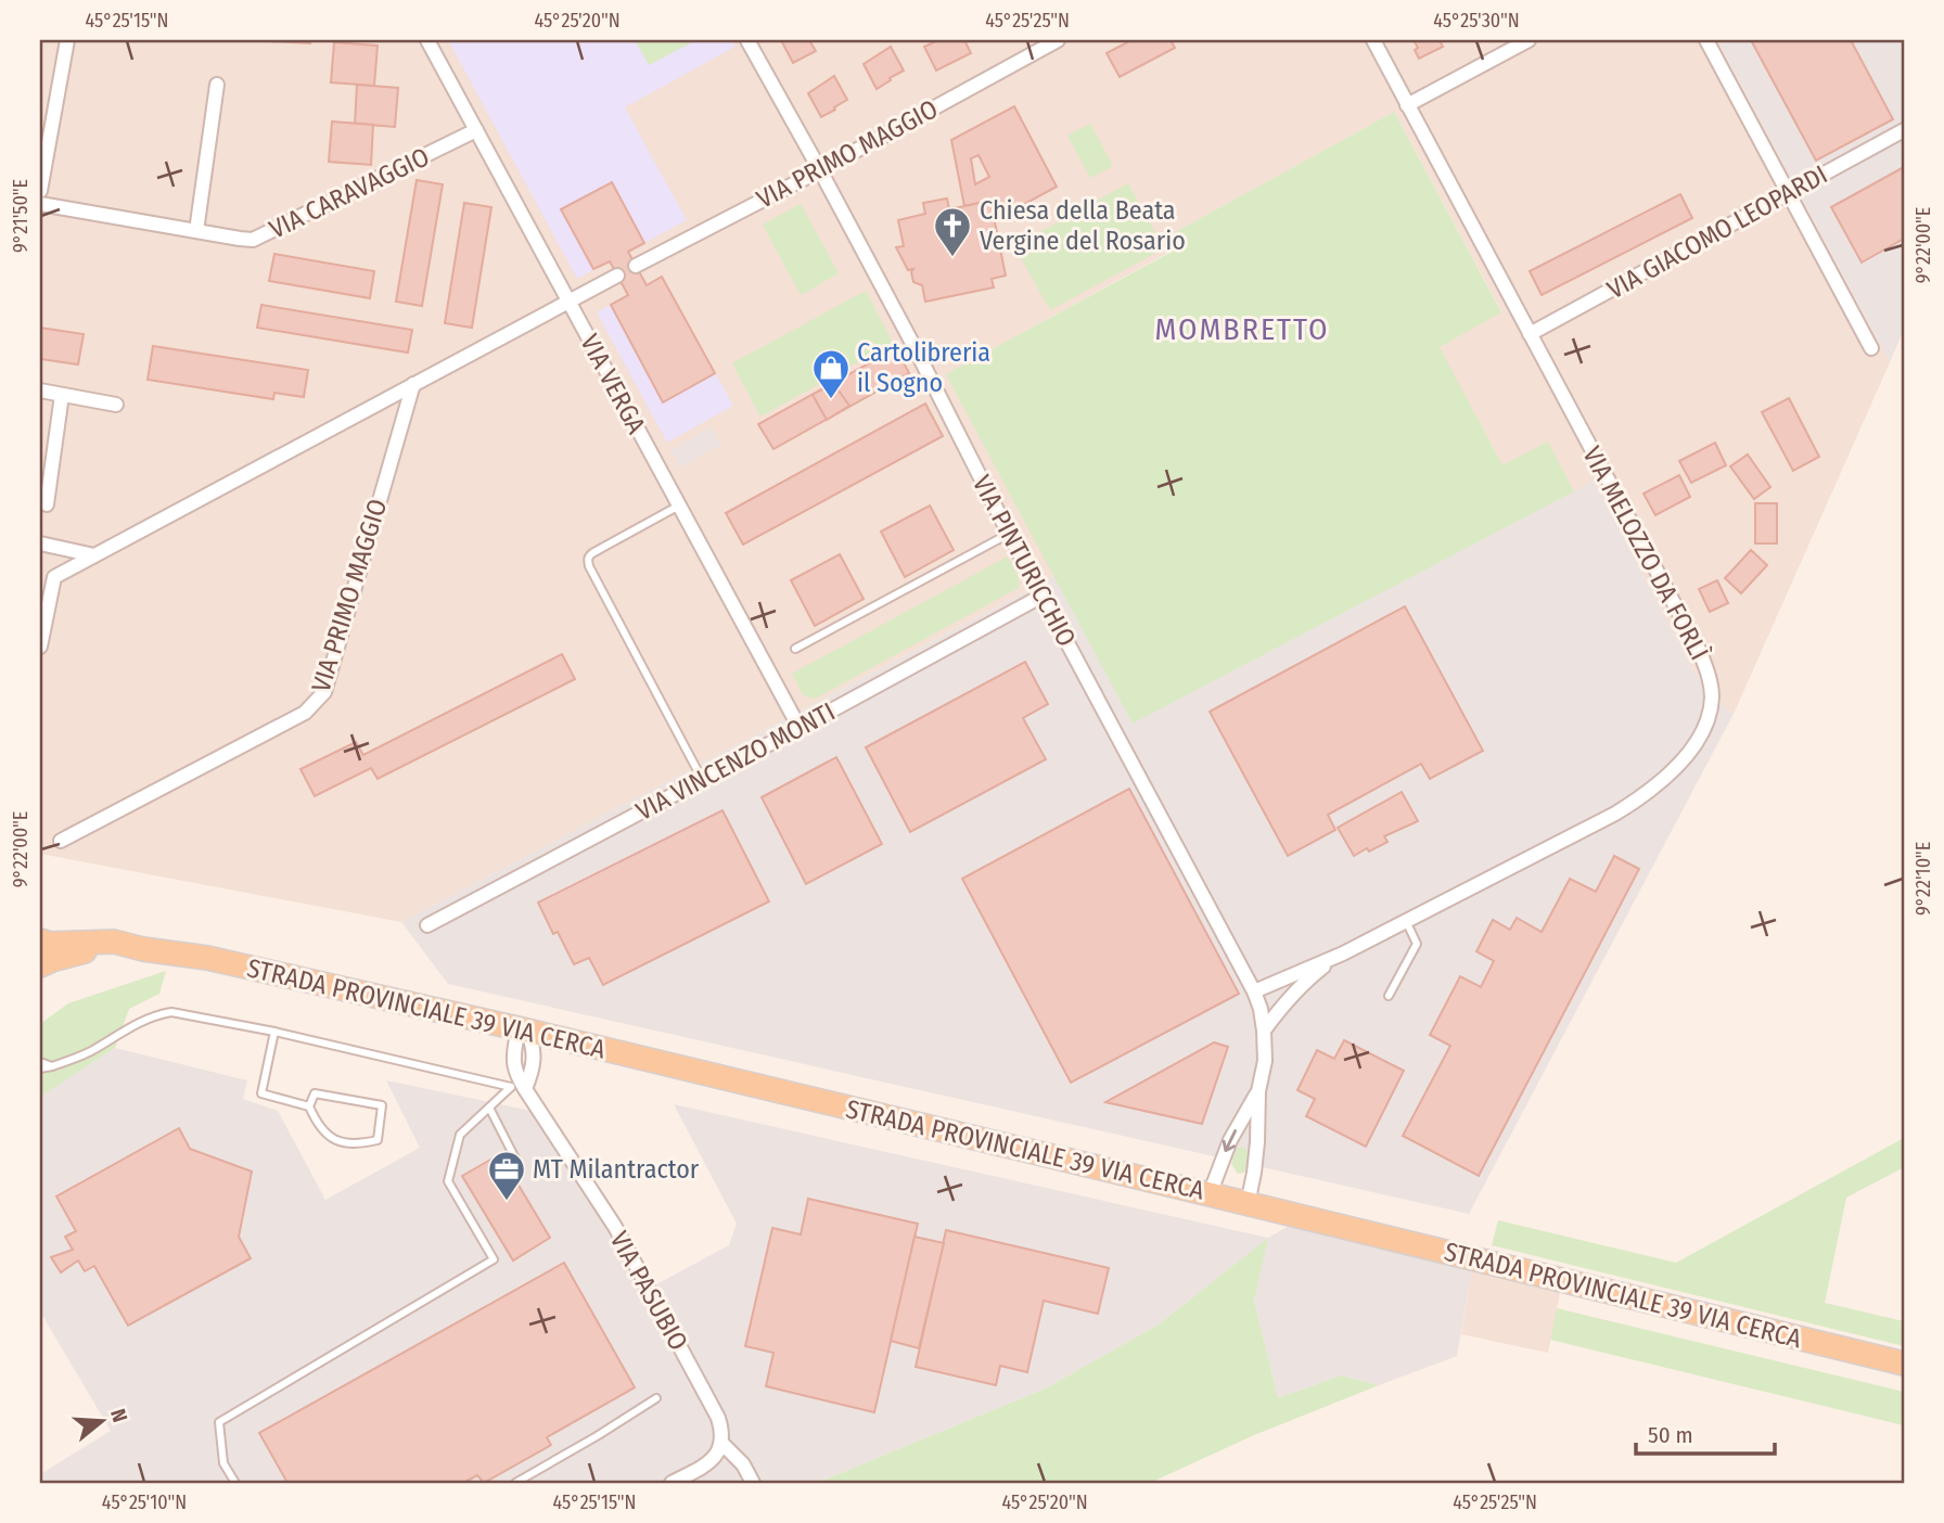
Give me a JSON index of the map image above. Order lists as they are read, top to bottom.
{
  "streets": {
    "main road": ["STRADA PROVINCIALE 39 VIA CERCA"],
    "street": [
      "VIA PRIMO MAGGIO",
      "VIA CARAVAGGIO",
      "VIA GIACOMO LEOPARDI",
      "VIA VERGA",
      "VIA MELOZZO DA FORLÌ",
      "VIA PINTURICCHIO",
      "VIA VINCENZO MONTI",
      "VIA PASUBIO"
    ]
  },
  "crossings": [
    ["VIA PRIMO MAGGIO", "VIA PINTURICCHIO"],
    ["VIA CARAVAGGIO", "VIA VERGA"],
    ["VIA GIACOMO LEOPARDI", "VIA MELOZZO DA FORLÌ"],
    ["VIA VERGA", "VIA VINCENZO MONTI"],
    ["VIA MELOZZO DA FORLÌ", "VIA PINTURICCHIO"],
    ["VIA PINTURICCHIO", "VIA VINCENZO MONTI"],
    ["STRADA PROVINCIALE 39 VIA CERCA", "VIA PASUBIO"]
  ],
  "districts": ["MOMBRETTO"],
  "places": {
    "church": ["Chiesa della Beata Vergine del Rosario"],
    "shop": ["Cartolibreria il Sogno"],
    "office": ["MT Milantractor"]
  },
  "scale_bar": "50 m",
  "north": "right",
  "coordinates": [
    "45°25'15\"N",
    "45°25'20\"N",
    "45°25'25\"N",
    "45°25'30\"N",
    "9°21'50\"E",
    "9°22'00\"E",
    "9°22'10\"E",
    "45°25'10\"N"
  ]
}
